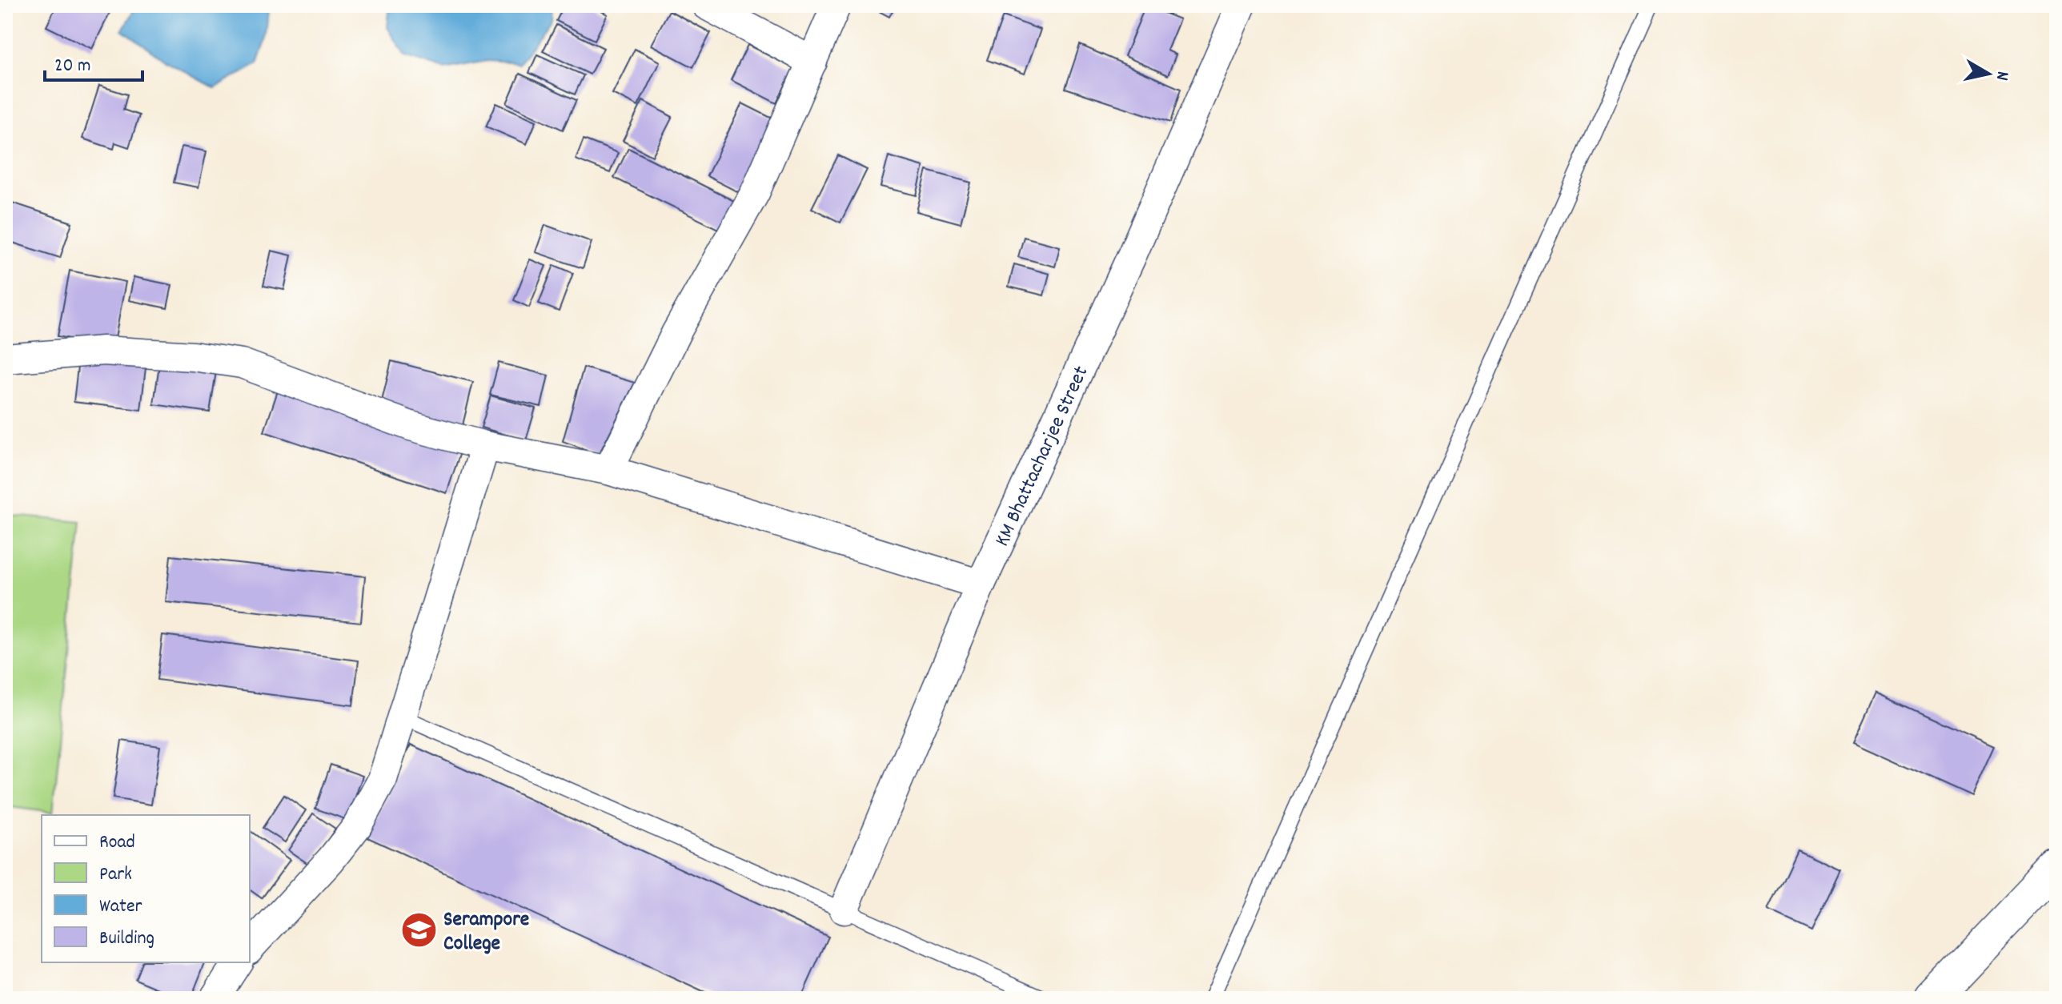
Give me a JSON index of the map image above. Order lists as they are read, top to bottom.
{
  "streets": {
    "street": ["KM Bhattacharjee Street"]
  },
  "places": {
    "school or university": ["Serampore College"]
  },
  "legend": [
    "Road",
    "Park",
    "Water",
    "Building"
  ],
  "scale_bar": "20 m",
  "north": "right"
}
